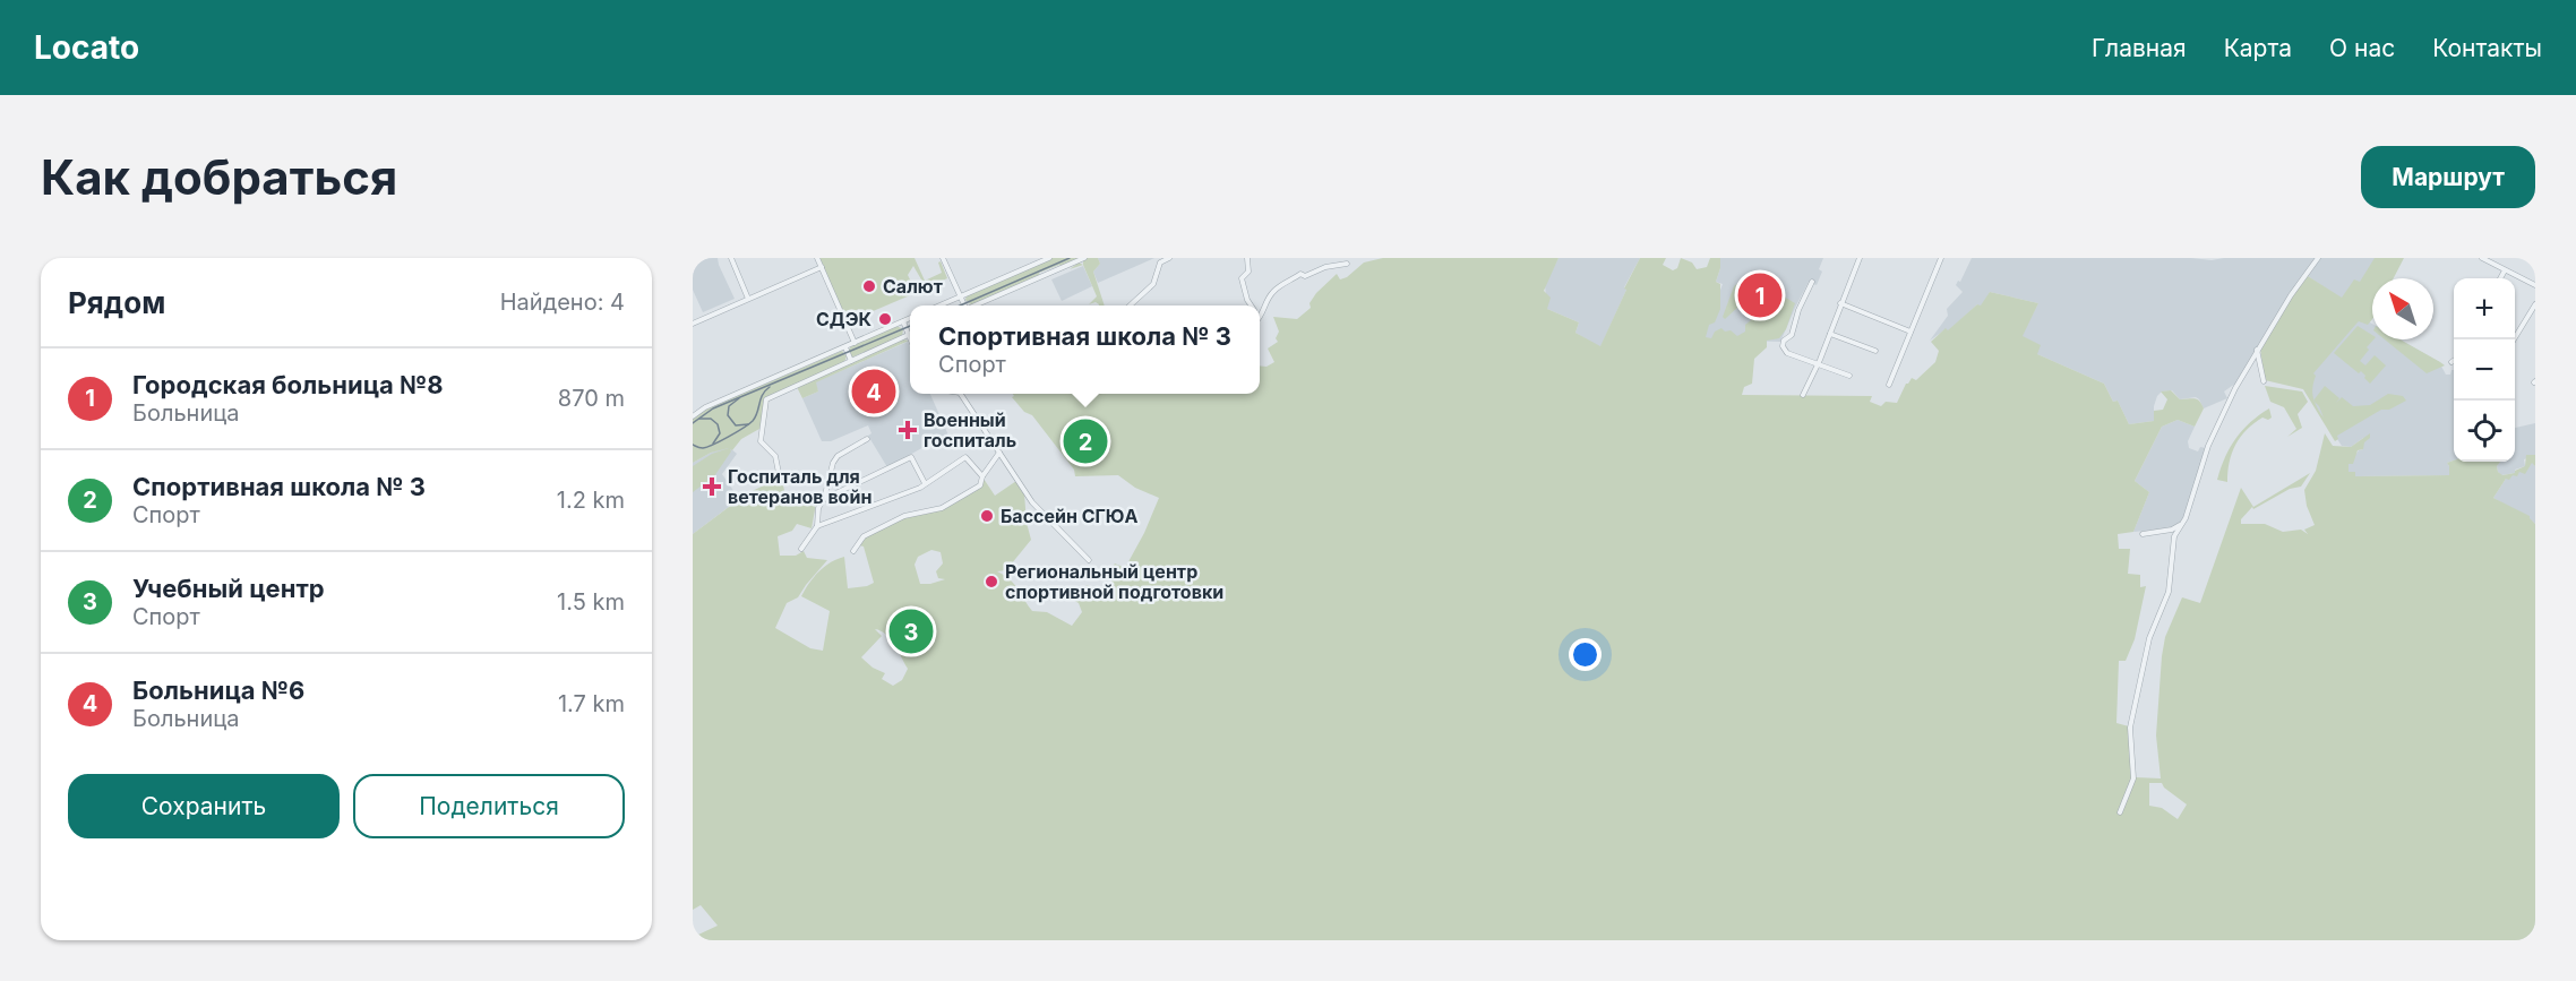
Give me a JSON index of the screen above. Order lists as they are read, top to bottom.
{
  "places": {
    "other": [
      "Салют",
      "СДЭК",
      "Бассейн СГЮА",
      "Региональный центр спортивной подготовки"
    ],
    "health": ["Военный госпиталь", "Госпиталь для ветеранов войн"]
  },
  "north": "top left",
  "page": {
    "header": "Locato",
    "nav": [
      "Главная",
      "Карта",
      "О нас",
      "Контакты"
    ],
    "buttons": [
      "Маршрут",
      ["Сохранить", "Поделиться"]
    ],
    "title": "Как добраться",
    "heading": ["Рядом", "Найдено: 4"],
    "pins": [
      "1",
      "4",
      "2",
      "3"
    ],
    "map_buttons": ["+", "−"],
    "popup": ["Спортивная школа № 3", "Спорт"],
    "list": [
      {
        "mark": "1",
        "name": "Городская больница №8",
        "note": "Больница",
        "value": "870 m"
      },
      {
        "mark": "2",
        "name": "Спортивная школа № 3",
        "note": "Спорт",
        "value": "1.2 km"
      },
      {
        "mark": "3",
        "name": "Учебный центр",
        "note": "Спорт",
        "value": "1.5 km"
      },
      {
        "mark": "4",
        "name": "Больница №6",
        "note": "Больница",
        "value": "1.7 km"
      }
    ]
  }
}
